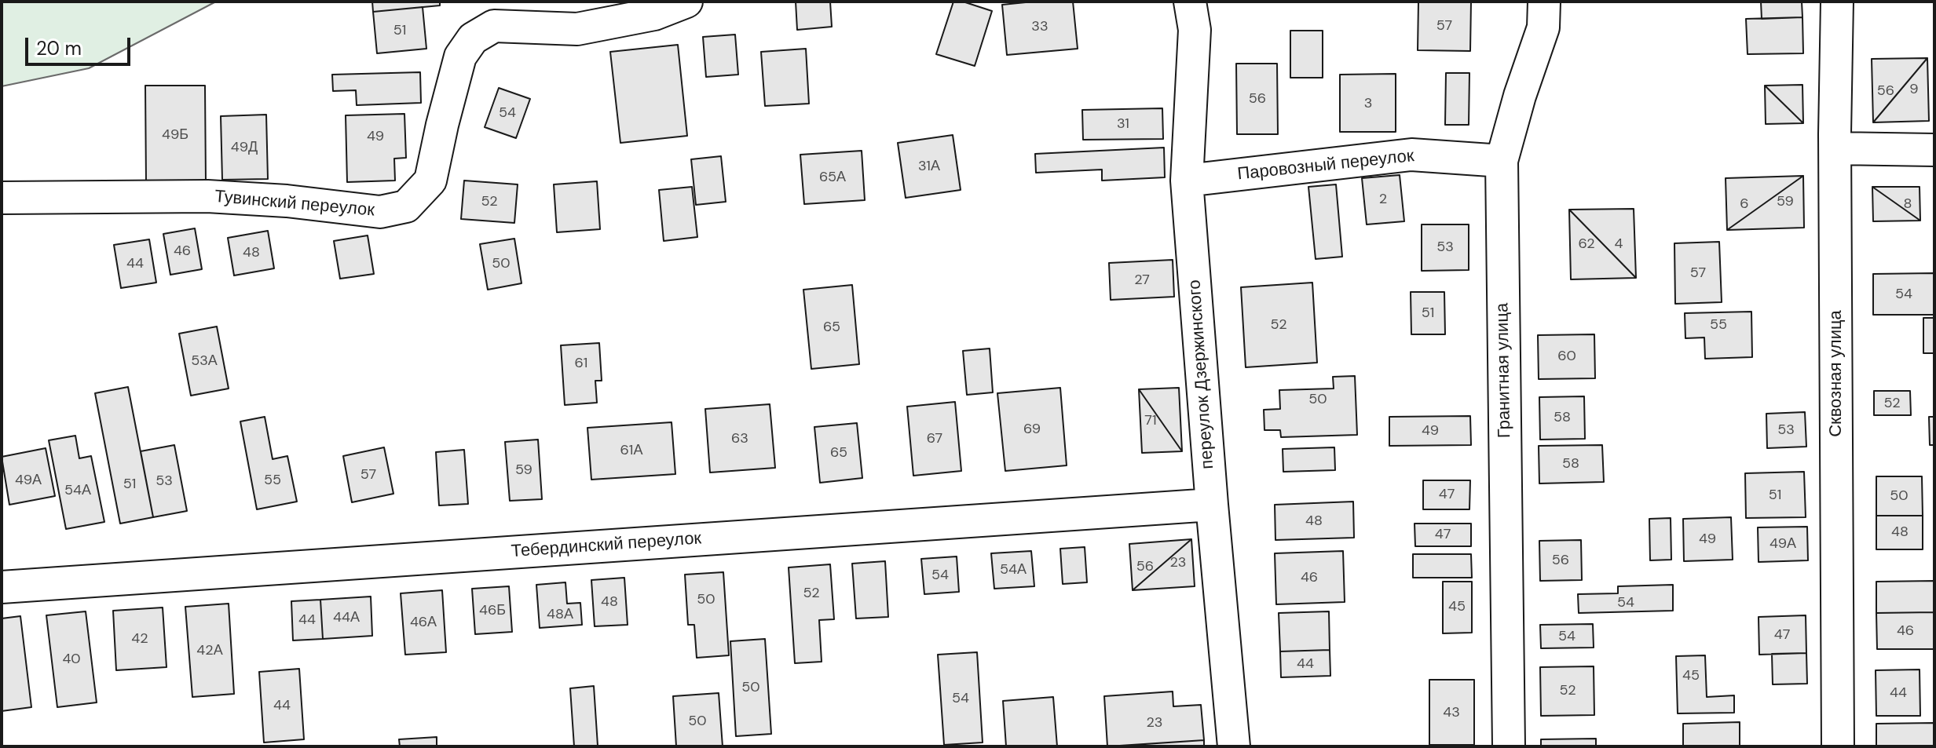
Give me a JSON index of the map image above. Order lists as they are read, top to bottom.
{
  "streets": {
    "street": [
      "Паровозный переулок",
      "Тувинский переулок",
      "Гранитная улица",
      "Сквозная улица",
      "переулок Дзержинского",
      "Тебердинский переулок"
    ]
  },
  "crossings": [
    ["Паровозный переулок", "Гранитная улица"],
    ["Паровозный переулок", "переулок Дзержинского"],
    ["переулок Дзержинского", "Тебердинский переулок"]
  ],
  "house_numbers": [
    "57",
    "33",
    "51",
    "9",
    "56",
    "56",
    "3",
    "54",
    "31",
    "49Б",
    "49",
    "49Д",
    "31А",
    "65А",
    "2",
    "52",
    "59",
    "6",
    "8",
    "62",
    "4",
    "53",
    "46",
    "48",
    "44",
    "50",
    "57",
    "27",
    "54",
    "51",
    "52",
    "55",
    "65",
    "60",
    "53А",
    "61",
    "50",
    "52",
    "58",
    "71",
    "69",
    "53",
    "49",
    "63",
    "67",
    "61А",
    "65",
    "58",
    "59",
    "57",
    "49А",
    "55",
    "53",
    "51",
    "54А",
    "47",
    "51",
    "50",
    "48",
    "48",
    "47",
    "49",
    "49А",
    "56",
    "23",
    "56",
    "54А",
    "54",
    "46",
    "52",
    "50",
    "48",
    "54",
    "45",
    "46Б",
    "48А",
    "44А",
    "44",
    "46А",
    "46",
    "47",
    "54",
    "42",
    "42А",
    "40",
    "44",
    "45",
    "50",
    "52",
    "44",
    "54",
    "44",
    "43",
    "50",
    "23"
  ],
  "scale_bar": "20 m"
}
